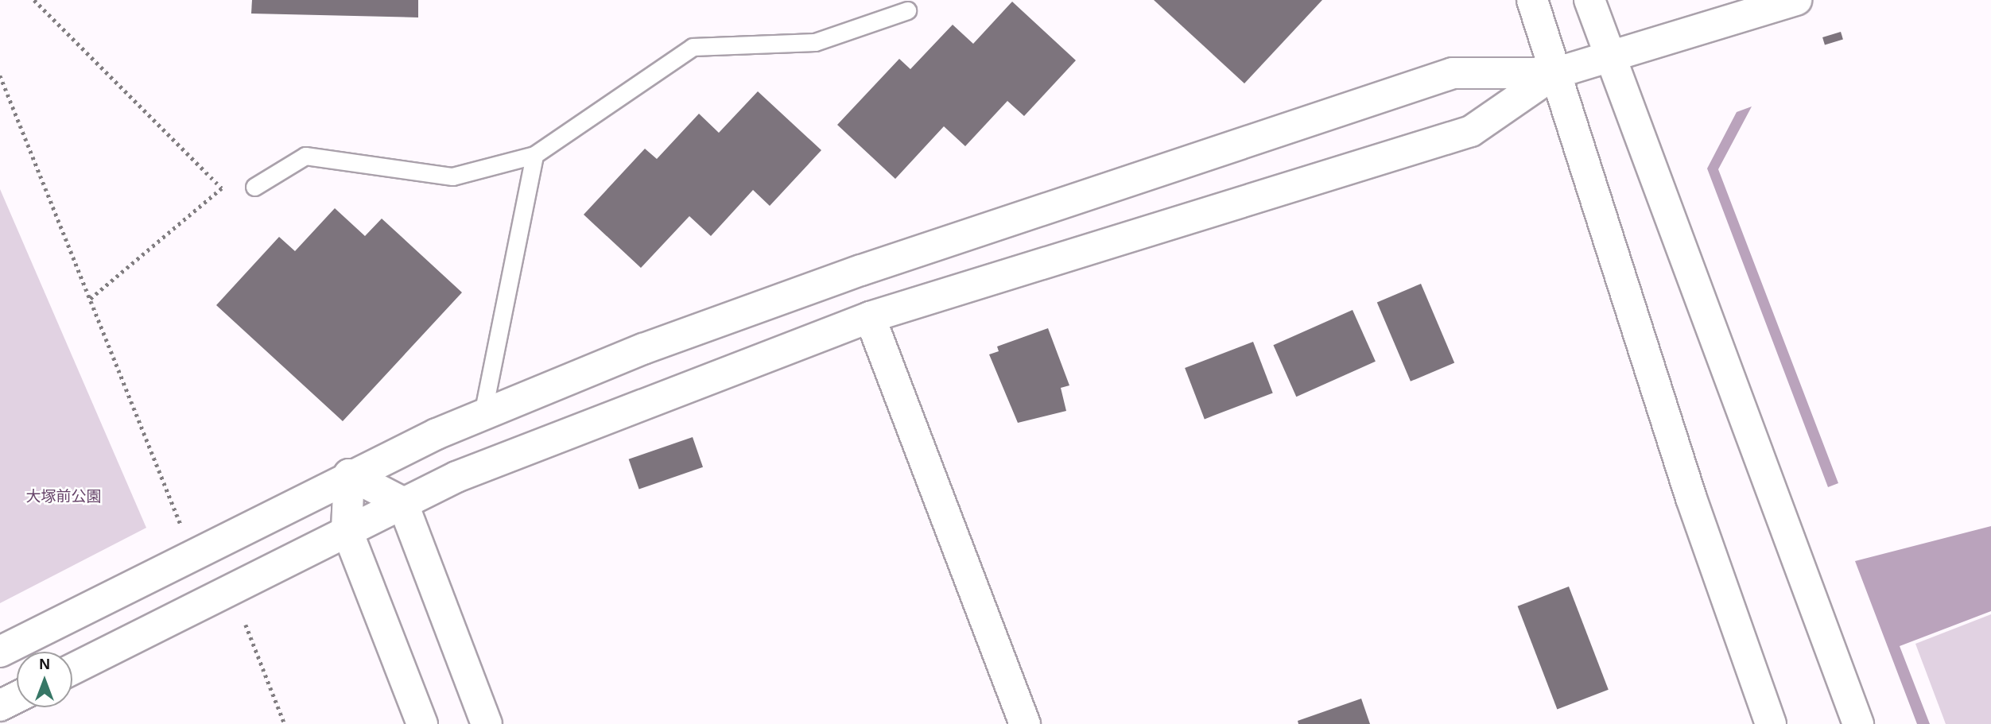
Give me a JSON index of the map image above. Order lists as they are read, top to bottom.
{
  "parks": ["大塚前公園"],
  "north": "top"
}
